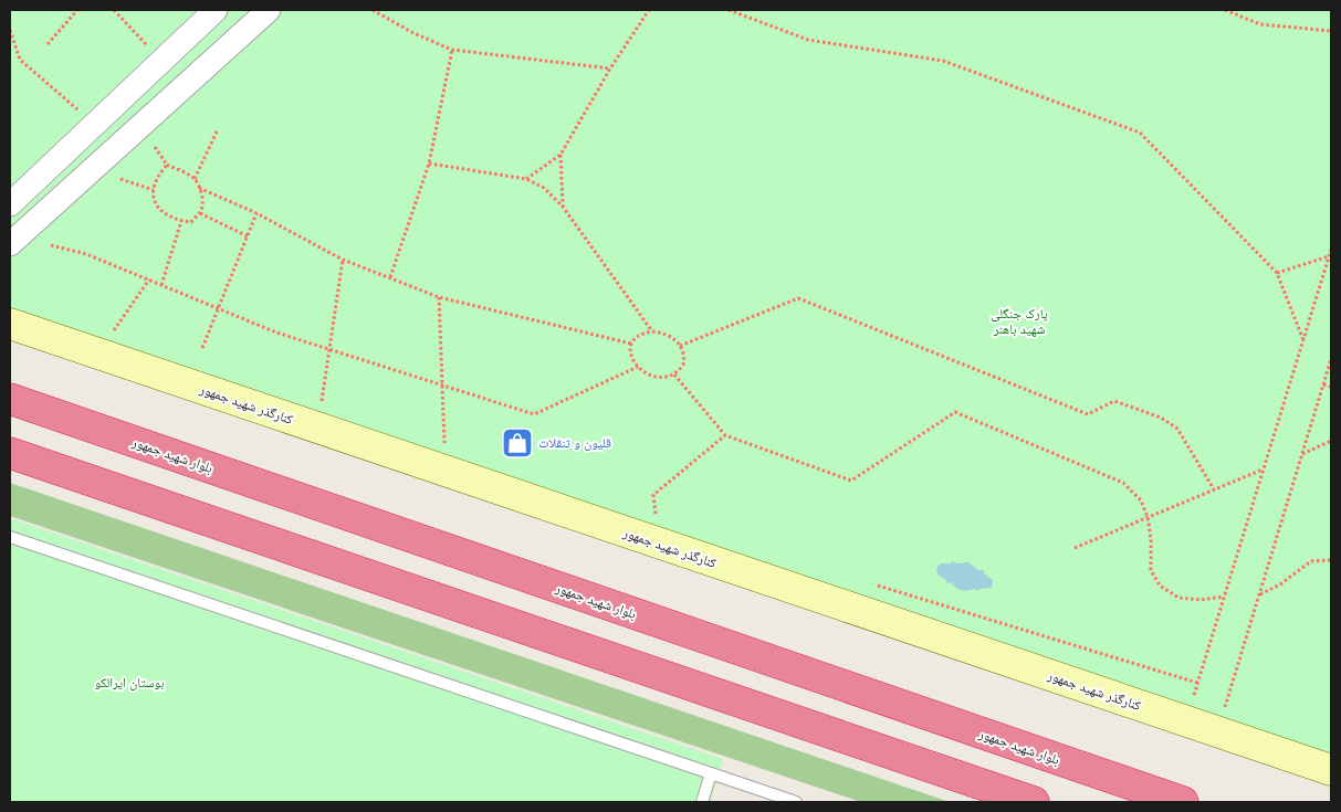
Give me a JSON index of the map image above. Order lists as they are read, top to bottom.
{
  "streets": {
    "highway": ["بلوار شهید جمهور"],
    "street": ["کنارگذر شهید جمهور"]
  },
  "parks": ["پارک جنگلی شهید باهنر", "بوستان ایرالکو"],
  "places": {
    "shop": ["قلیون و تنقلات"]
  }
}
